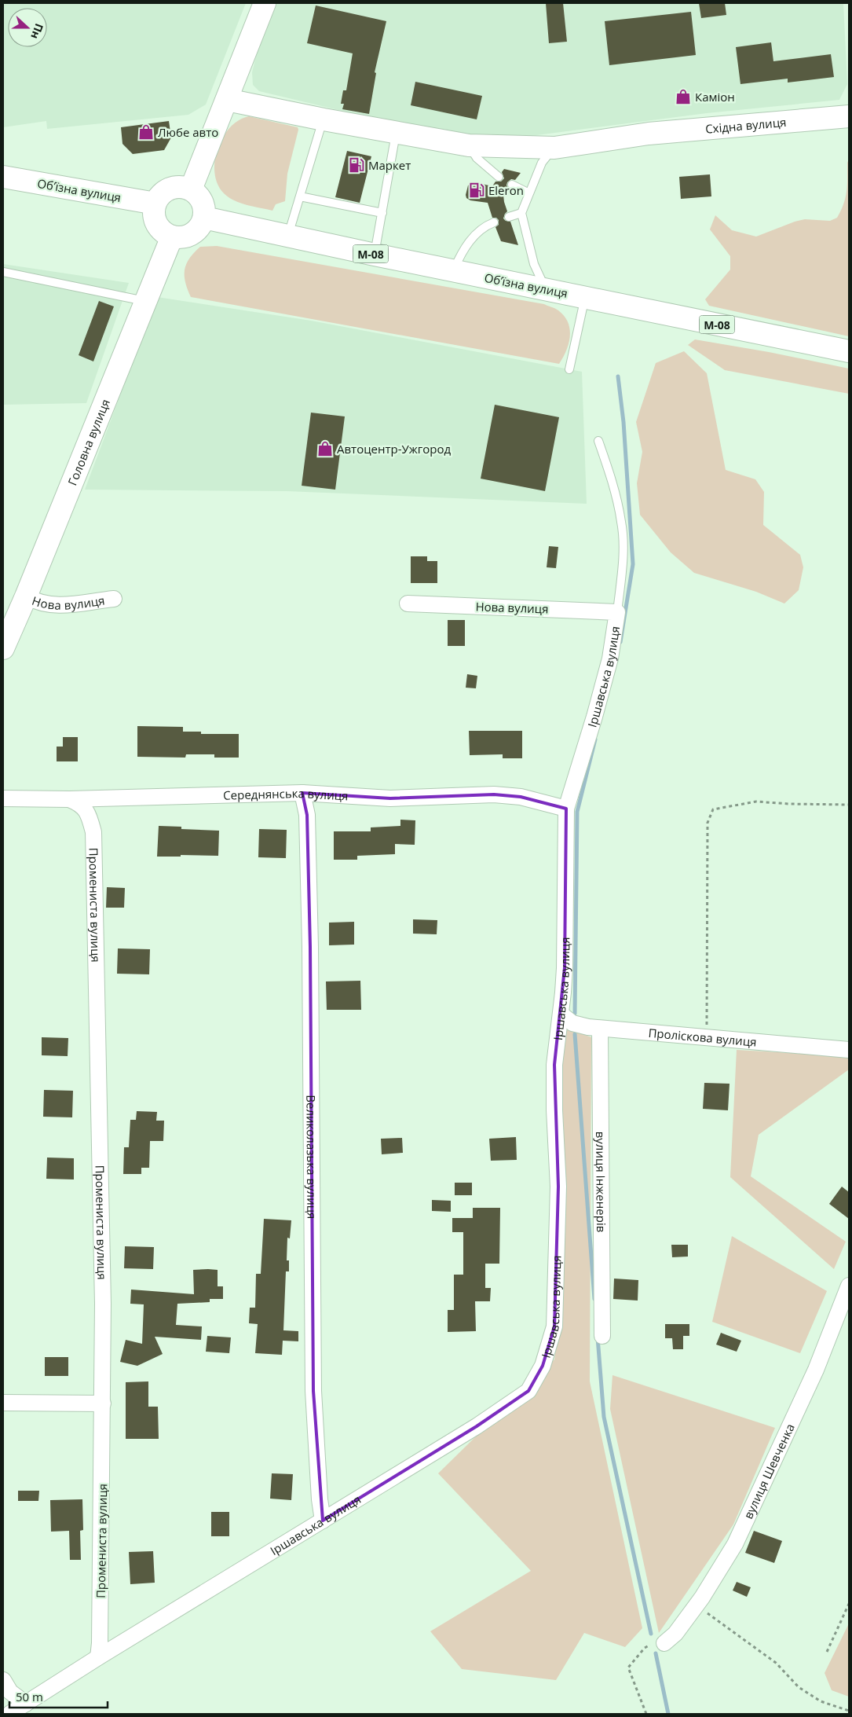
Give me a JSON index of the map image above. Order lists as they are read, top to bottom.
{
  "streets": {
    "main road": [
      "Східна вулиця",
      "Обʼїзна вулиця",
      "М-08",
      "Головна вулиця"
    ],
    "street": [
      "Нова вулиця",
      "Іршавська вулиця",
      "Середнянська вулиця",
      "Промениста вулиця",
      "Проліскова вулиця",
      "Великолазька вулиця",
      "вулиця Інженерів",
      "вулиця Шевченка"
    ]
  },
  "crossings": [
    ["Обʼїзна вулиця", "Головна вулиця"],
    ["Головна вулиця", "Нова вулиця"],
    ["Нова вулиця", "Іршавська вулиця"],
    ["Іршавська вулиця", "Середнянська вулиця"],
    ["Іршавська вулиця", "Промениста вулиця"],
    ["Іршавська вулиця", "Проліскова вулиця"],
    ["Іршавська вулиця", "Великолазька вулиця"],
    ["Середнянська вулиця", "Промениста вулиця"],
    ["Середнянська вулиця", "Великолазька вулиця"],
    ["Проліскова вулиця", "вулиця Інженерів"]
  ],
  "places": {
    "shop": ["Каміон", "Любе авто", "Автоцентр-Ужгород"],
    "fuel station": ["Маркет", "Eleron"]
  },
  "scale_bar": "50 m",
  "north": "right"
}
